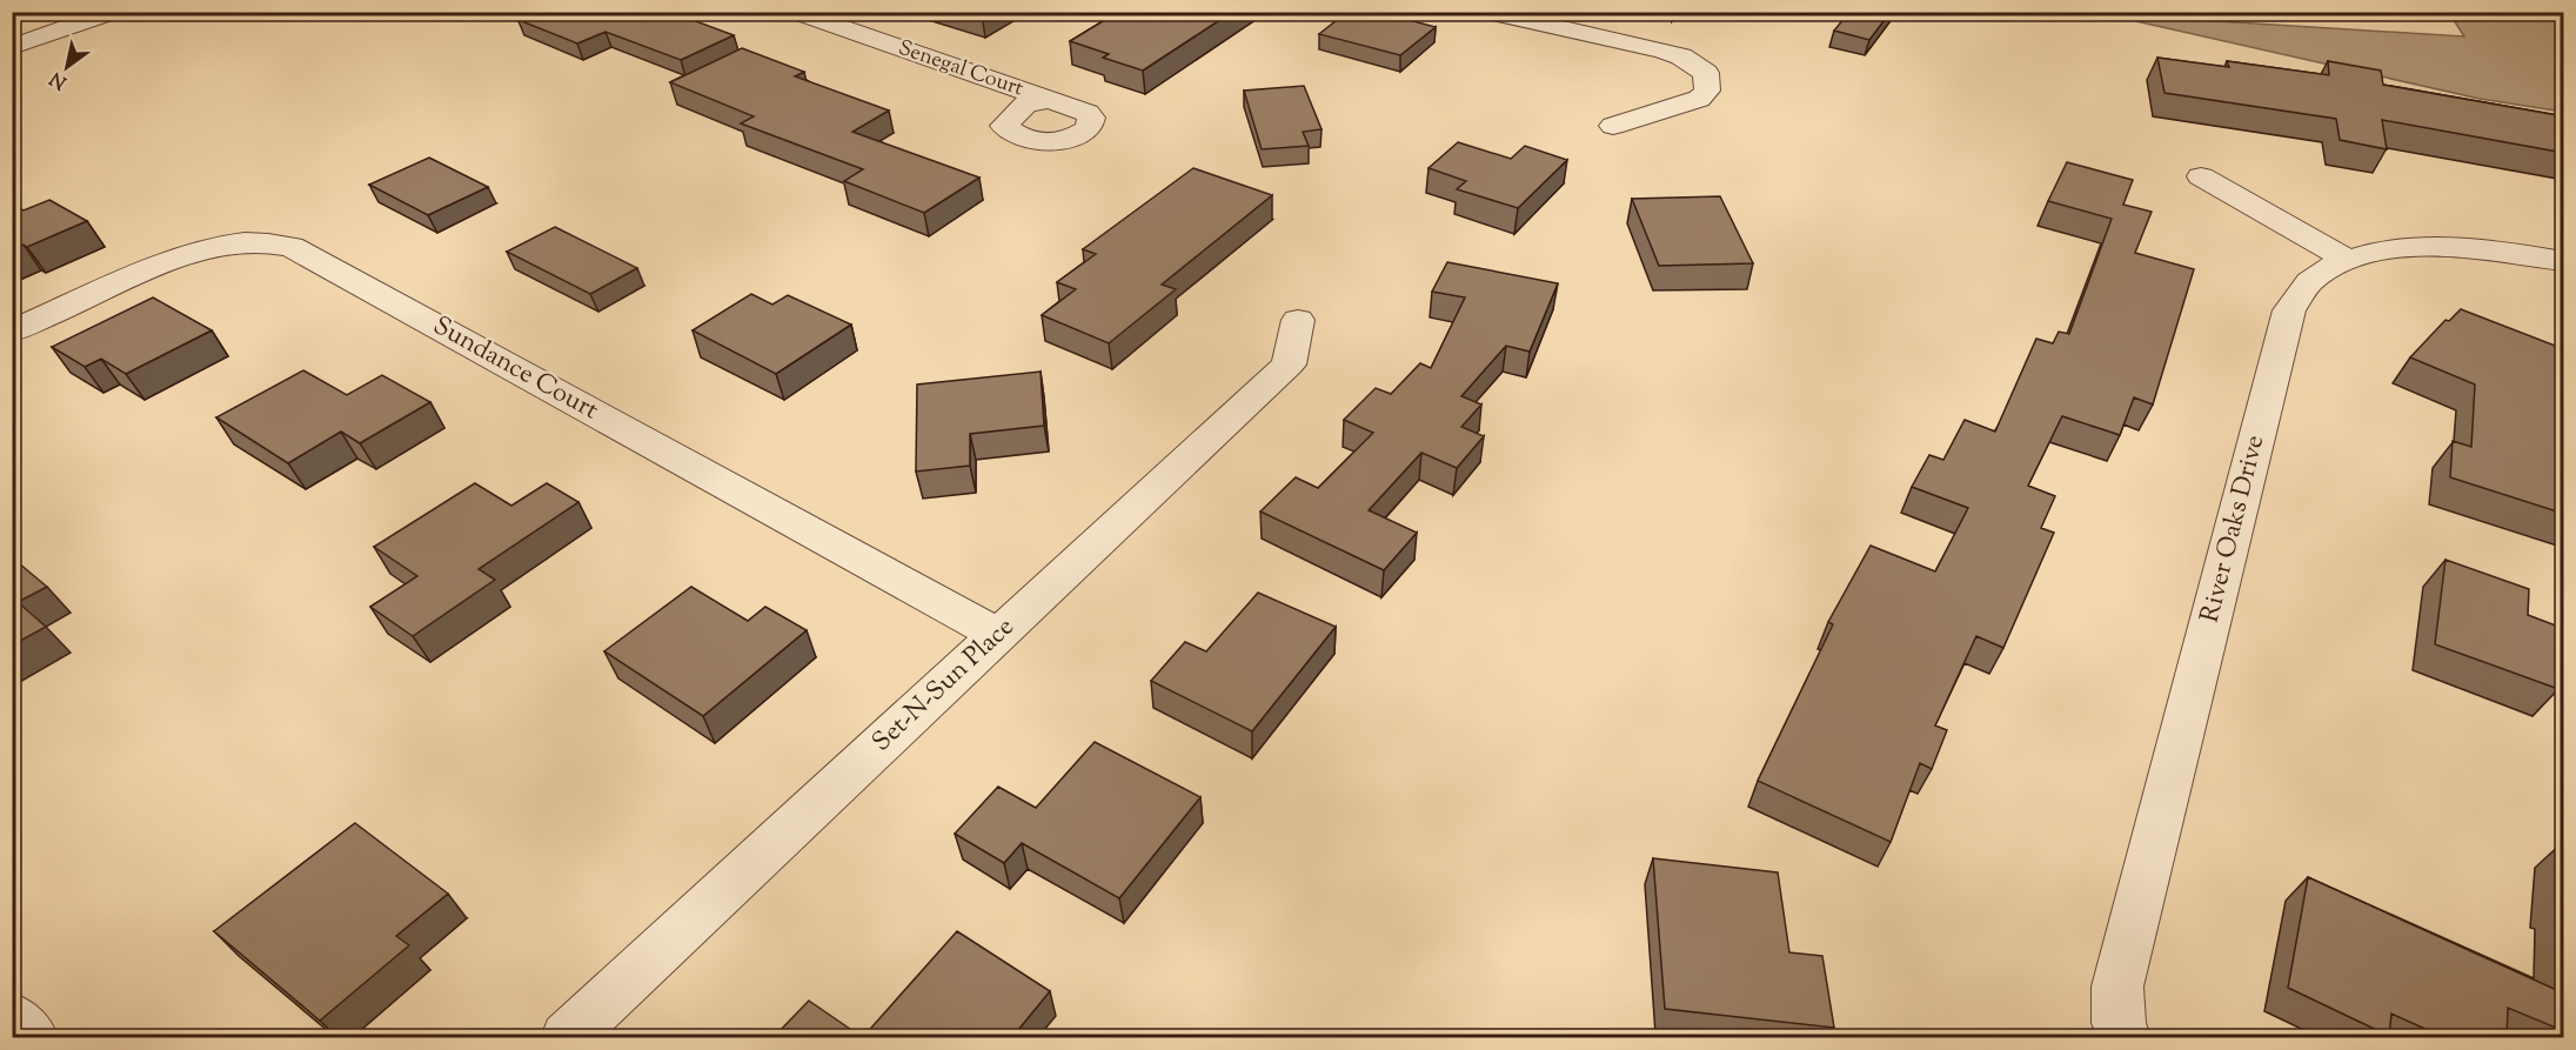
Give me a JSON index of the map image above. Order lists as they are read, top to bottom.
{
  "streets": {
    "street": [
      "Senegal Court",
      "Sundance Court",
      "River Oaks Drive",
      "Set-N-Sun Place"
    ]
  },
  "crossings": [
    ["Sundance Court", "Set-N-Sun Place"]
  ],
  "north": "bottom left"
}
